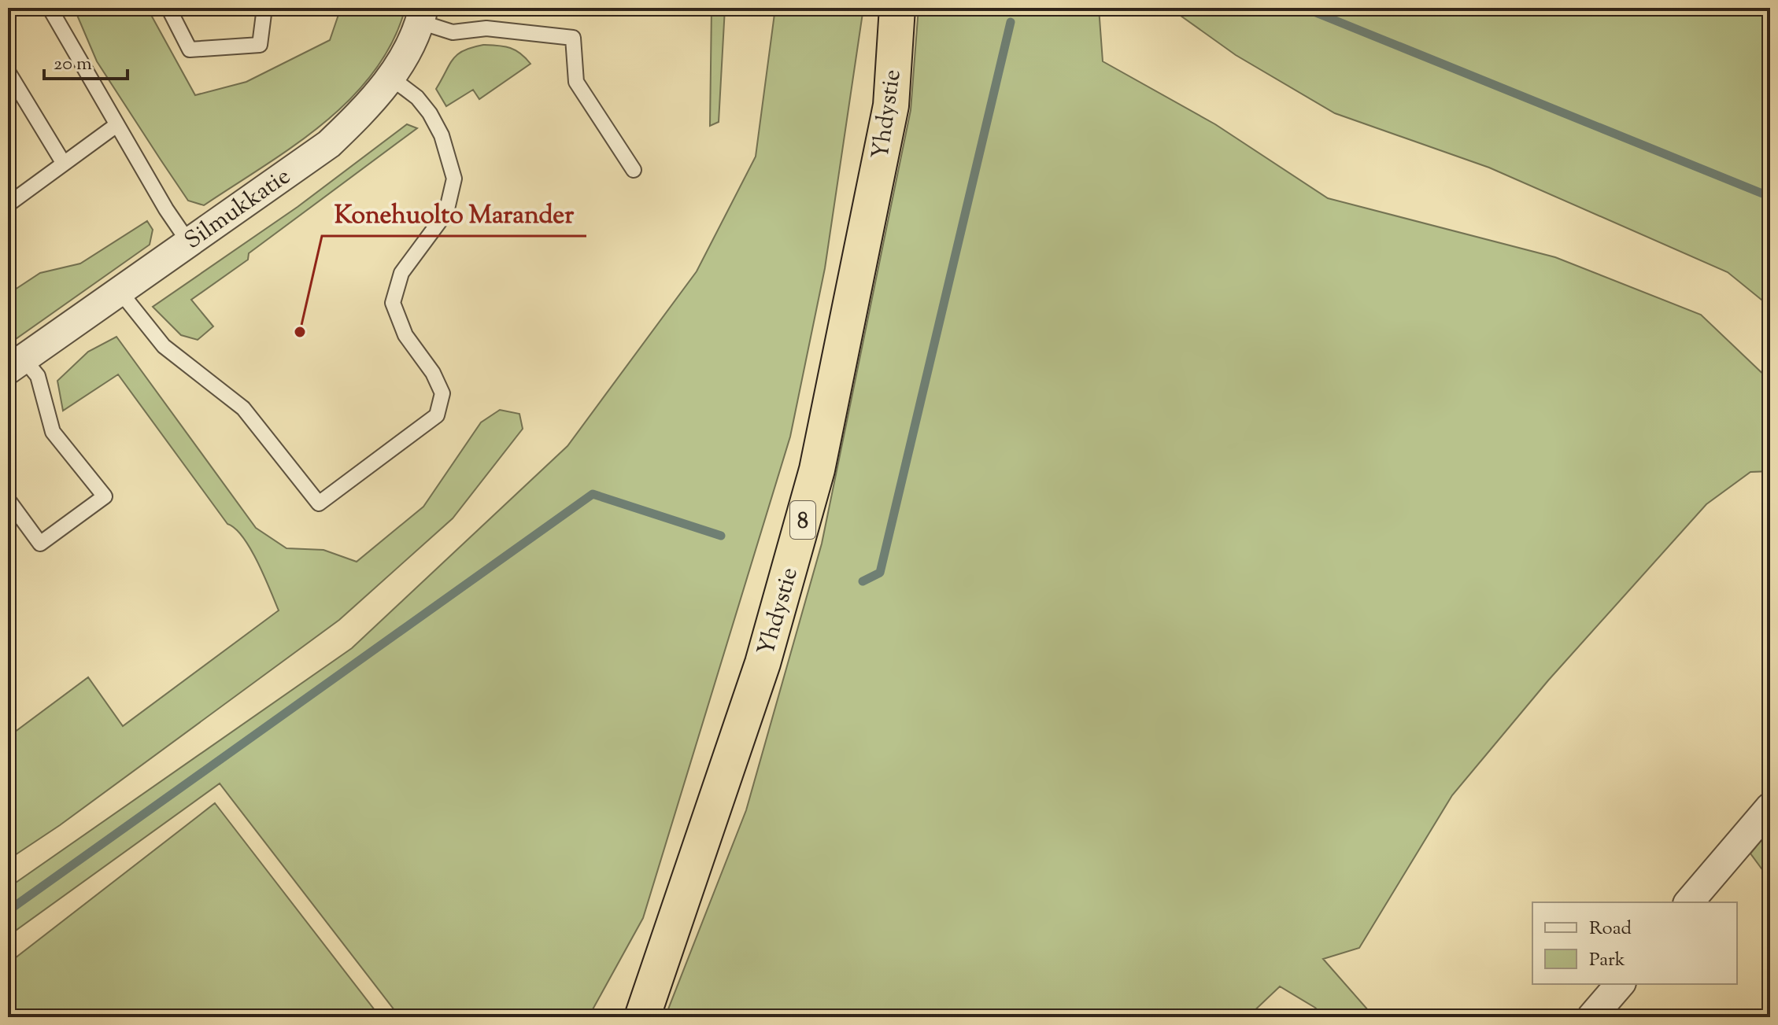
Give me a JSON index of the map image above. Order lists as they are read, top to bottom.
{
  "streets": {
    "highway": ["Yhdystie", "8"],
    "street": ["Silmukkatie"]
  },
  "places": ["Konehuolto Marander"],
  "legend": ["Road", "Park"],
  "scale_bar": "20 m"
}
